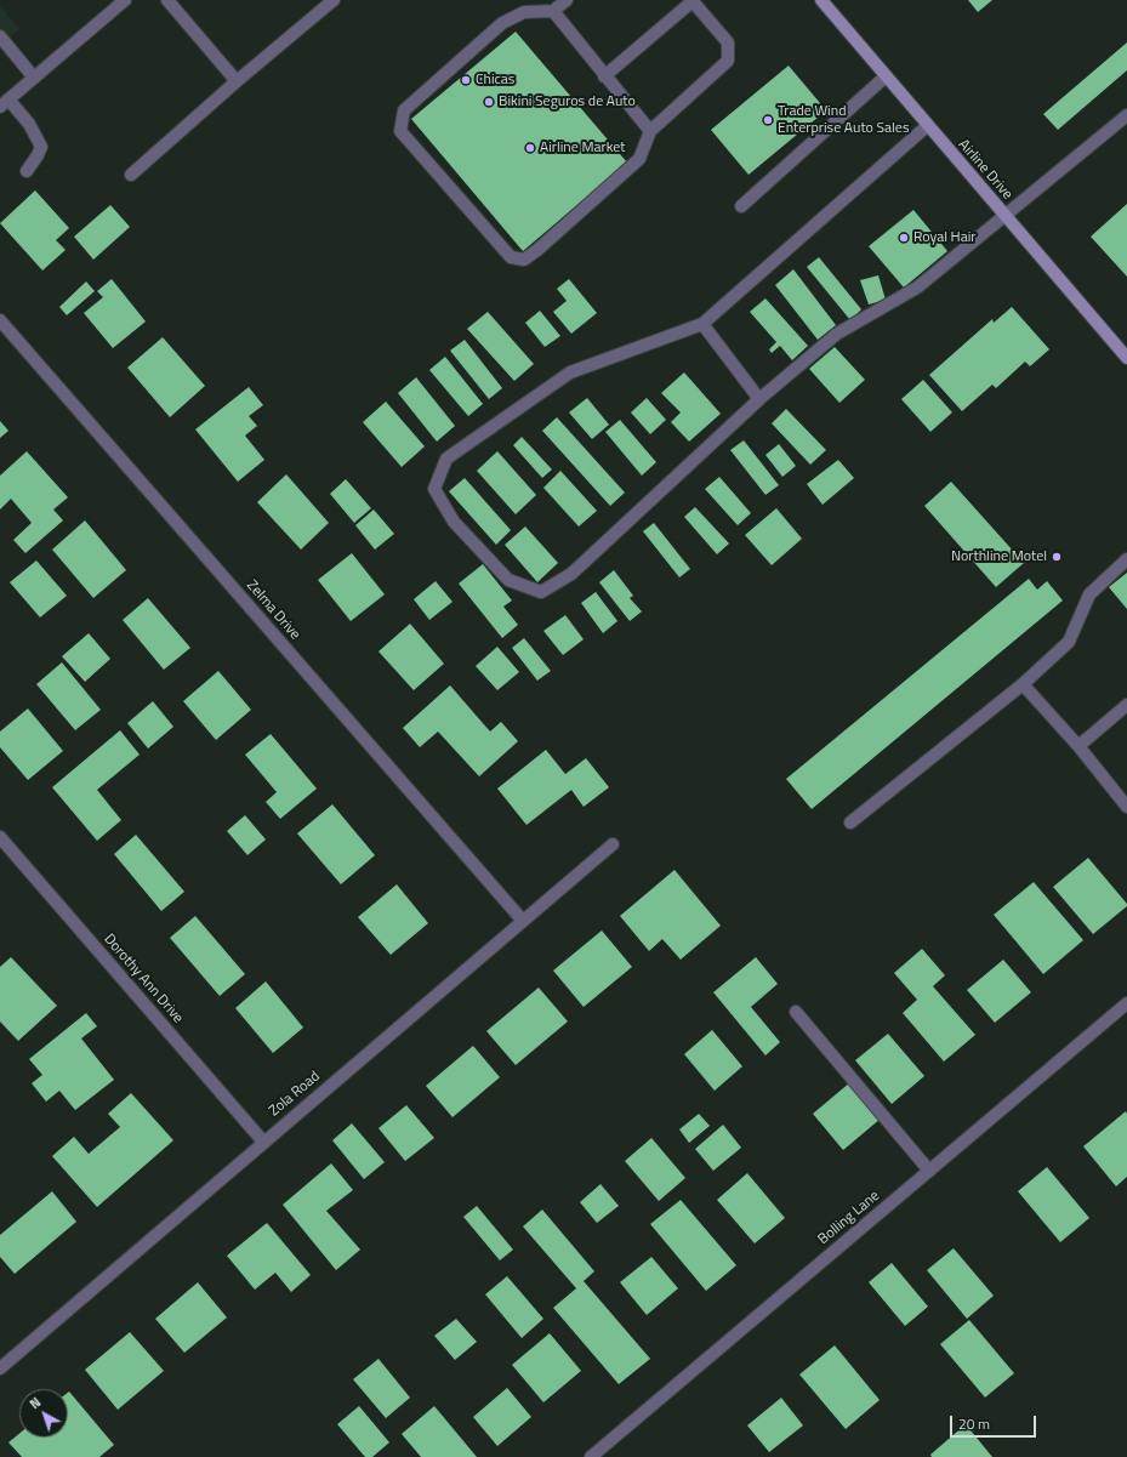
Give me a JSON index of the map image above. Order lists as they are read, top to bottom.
{
  "streets": {
    "main road": ["Airline Drive"],
    "street": [
      "Zelma Drive",
      "Dorothy Ann Drive",
      "Zola Road",
      "Bolling Lane"
    ]
  },
  "crossings": [
    ["Zelma Drive", "Zola Road"],
    ["Dorothy Ann Drive", "Zola Road"]
  ],
  "places": [
    "Chicas",
    "Bikini Seguros de Auto",
    "Trade Wind Enterprise Auto Sales",
    "Airline Market",
    "Royal Hair",
    "Northline Motel"
  ],
  "scale_bar": "20 m",
  "north": "top left"
}
